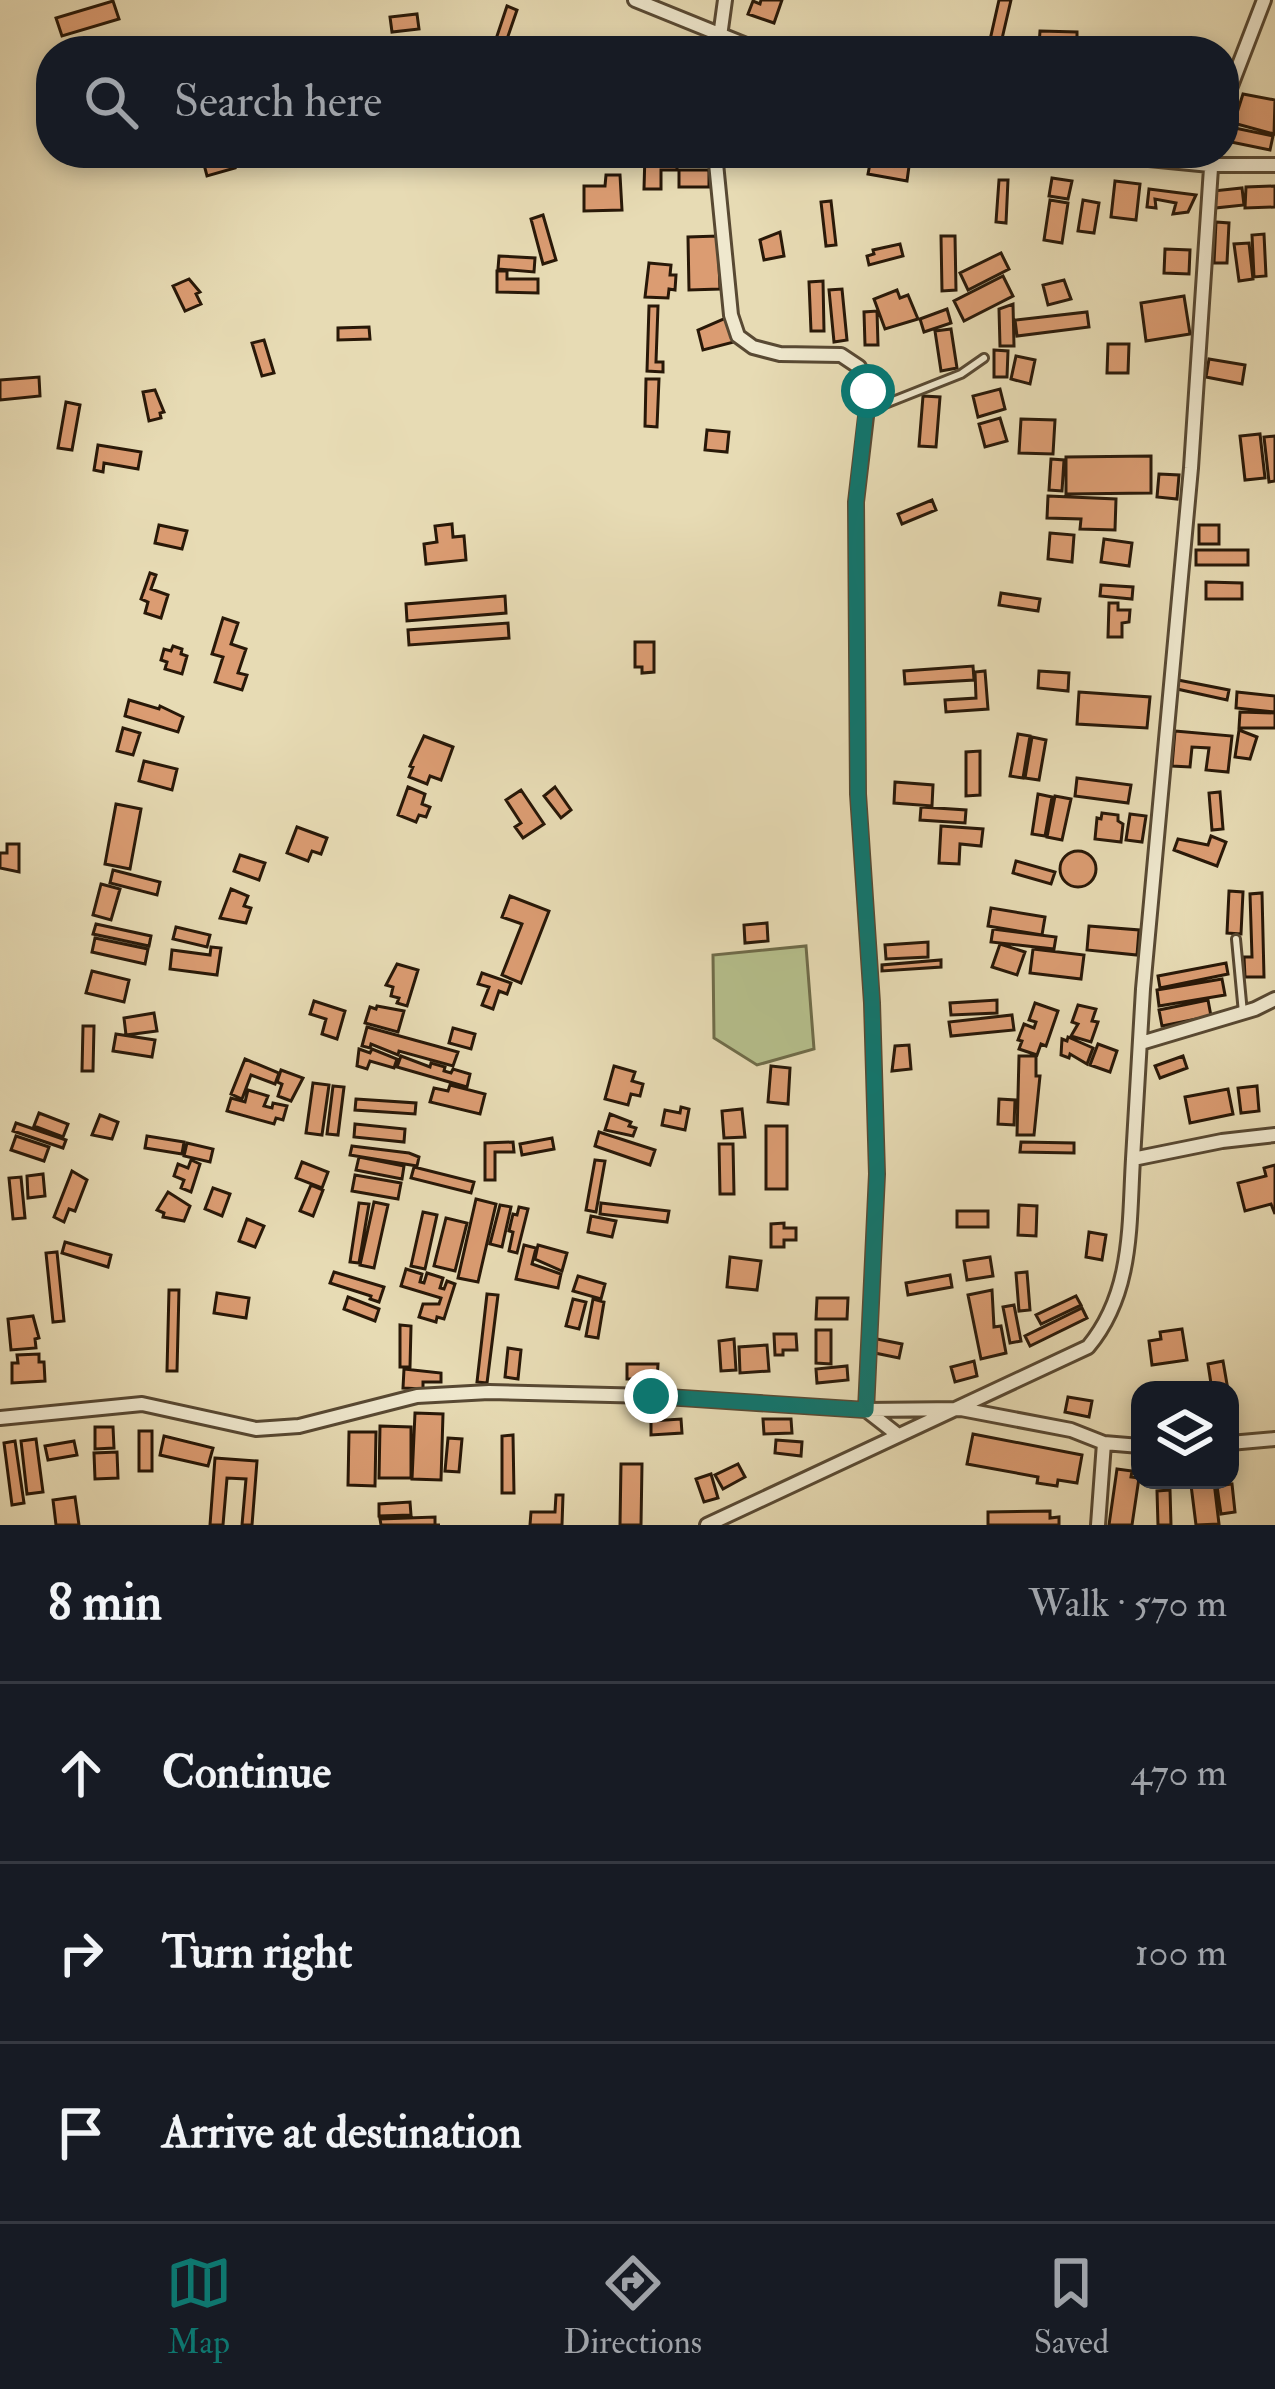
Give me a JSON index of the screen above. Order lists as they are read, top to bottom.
{
  "page": {
    "search": "Search here",
    "heading": ["8 min", "Walk · 570 m"],
    "list": [
      ["Continue", "470 m"],
      ["Turn right", "100 m"],
      "Arrive at destination"
    ],
    "nav": ["Map", "Directions", "Saved"]
  }
}
